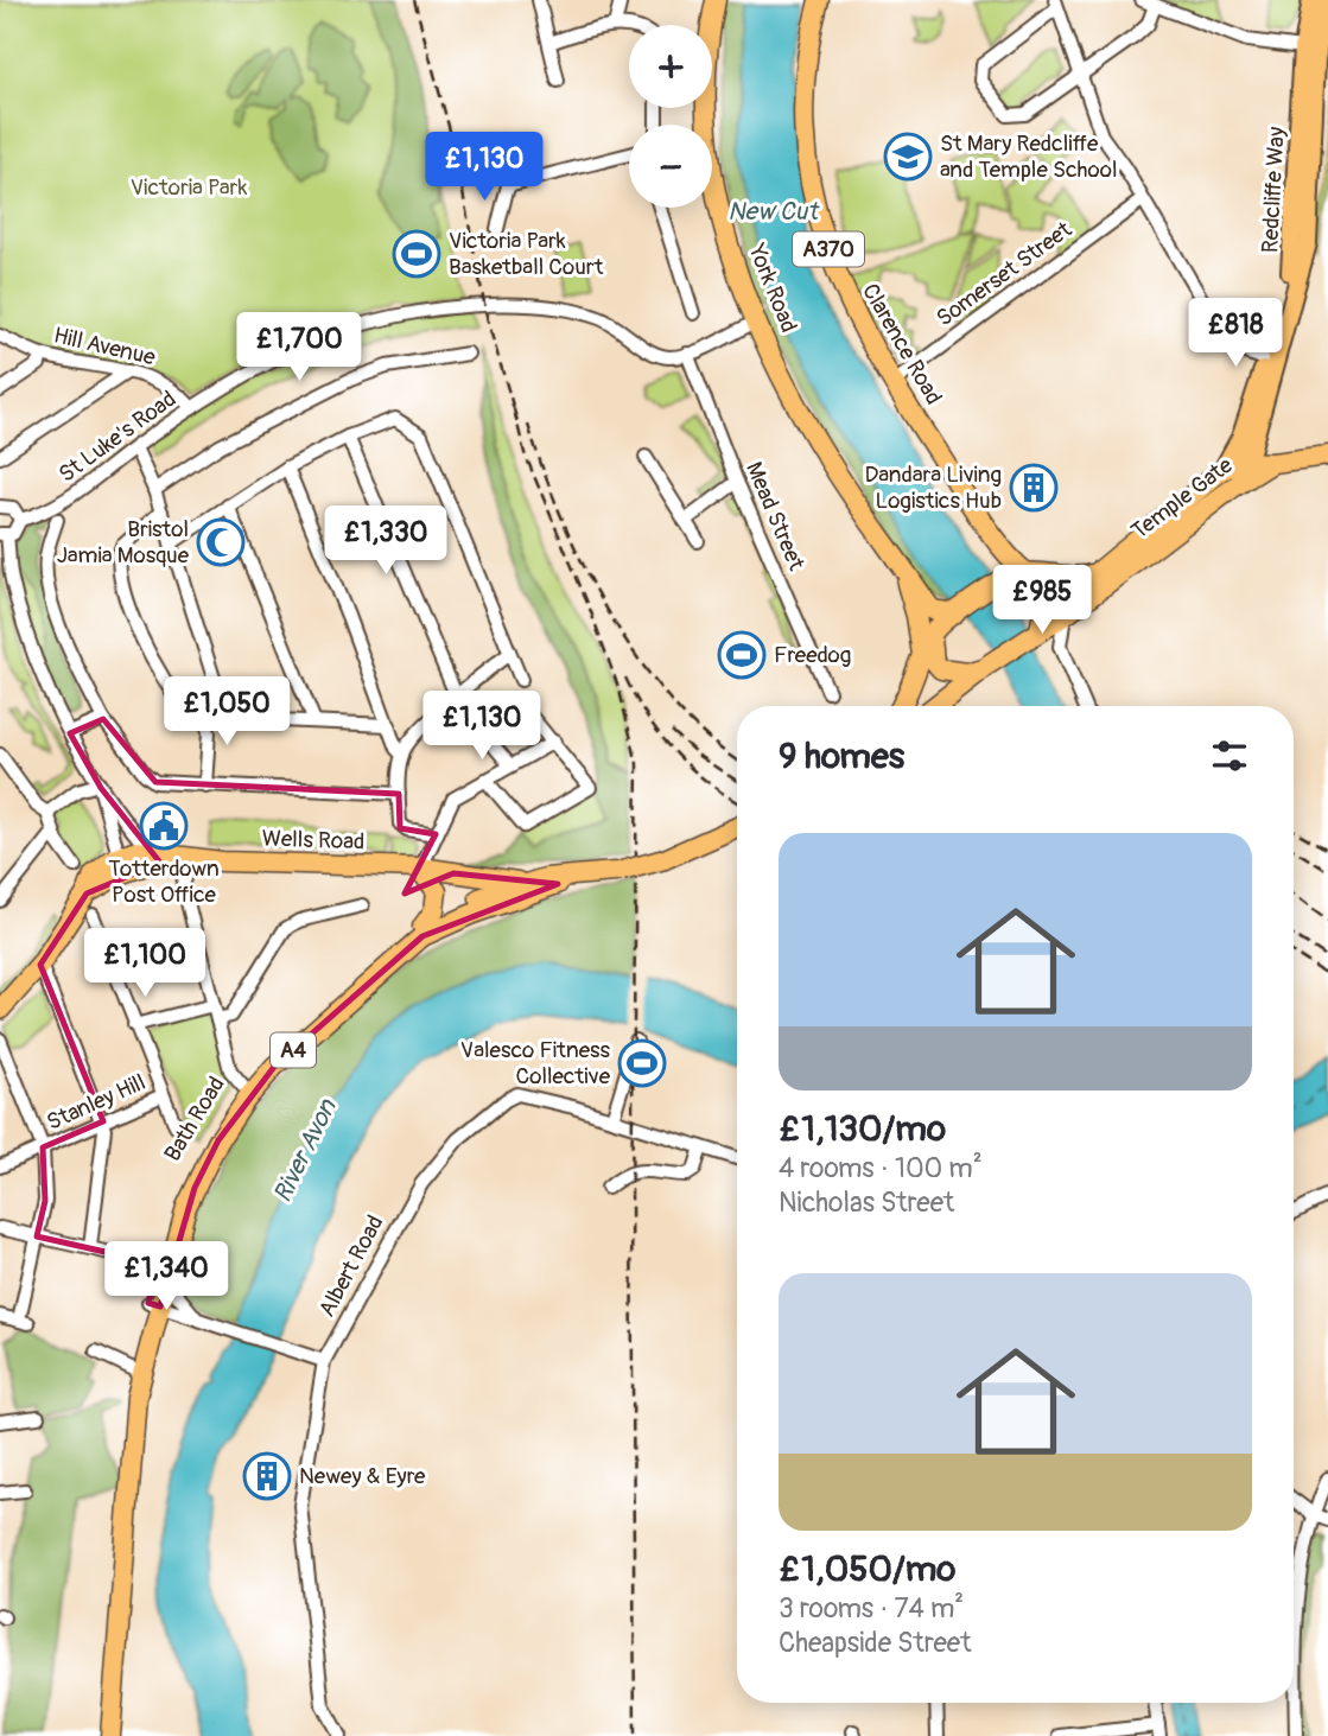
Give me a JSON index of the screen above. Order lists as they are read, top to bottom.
{
  "streets": {
    "highway": [
      "A370",
      "York Road",
      "Clarence Road",
      "Temple Gate",
      "Wells Road",
      "A4",
      "Bath Road"
    ],
    "main road": ["Redcliffe Way"],
    "street": [
      "Somerset Street",
      "Hill Avenue",
      "St Luke's Road",
      "Mead Street",
      "Stanley Hill",
      "Albert Road"
    ]
  },
  "crossings": [
    ["Redcliffe Way", "Temple Gate"],
    ["Somerset Street", "Clarence Road"],
    ["Hill Avenue", "St Luke's Road"],
    ["St Luke's Road", "Mead Street"],
    ["Wells Road", "Bath Road"]
  ],
  "water": ["New Cut", "River Avon"],
  "parks": ["Victoria Park"],
  "places": {
    "school or university": ["St Mary Redcliffe and Temple School"],
    "sports": ["Victoria Park Basketball Court", "Freedog", "Valesco Fitness Collective"],
    "building": ["Dandara Living Logistics Hub", "Newey & Eyre"],
    "mosque": ["Bristol Jamia Mosque"],
    "public building": ["Totterdown Post Office"]
  },
  "page": {
    "map_buttons": ["+", "−"],
    "price": [
      "£1,130",
      "£818",
      "£1,700",
      "£1,330",
      "£985",
      "£1,050",
      "£1,130",
      "£1,100",
      "£1,340"
    ],
    "heading": "9 homes",
    "list": [
      {
        "name": "£1,130/mo",
        "note": "4 rooms · 100 m² · Nicholas Street"
      },
      {
        "name": "£1,050/mo",
        "note": "3 rooms · 74 m² · Cheapside Street"
      }
    ]
  }
}
